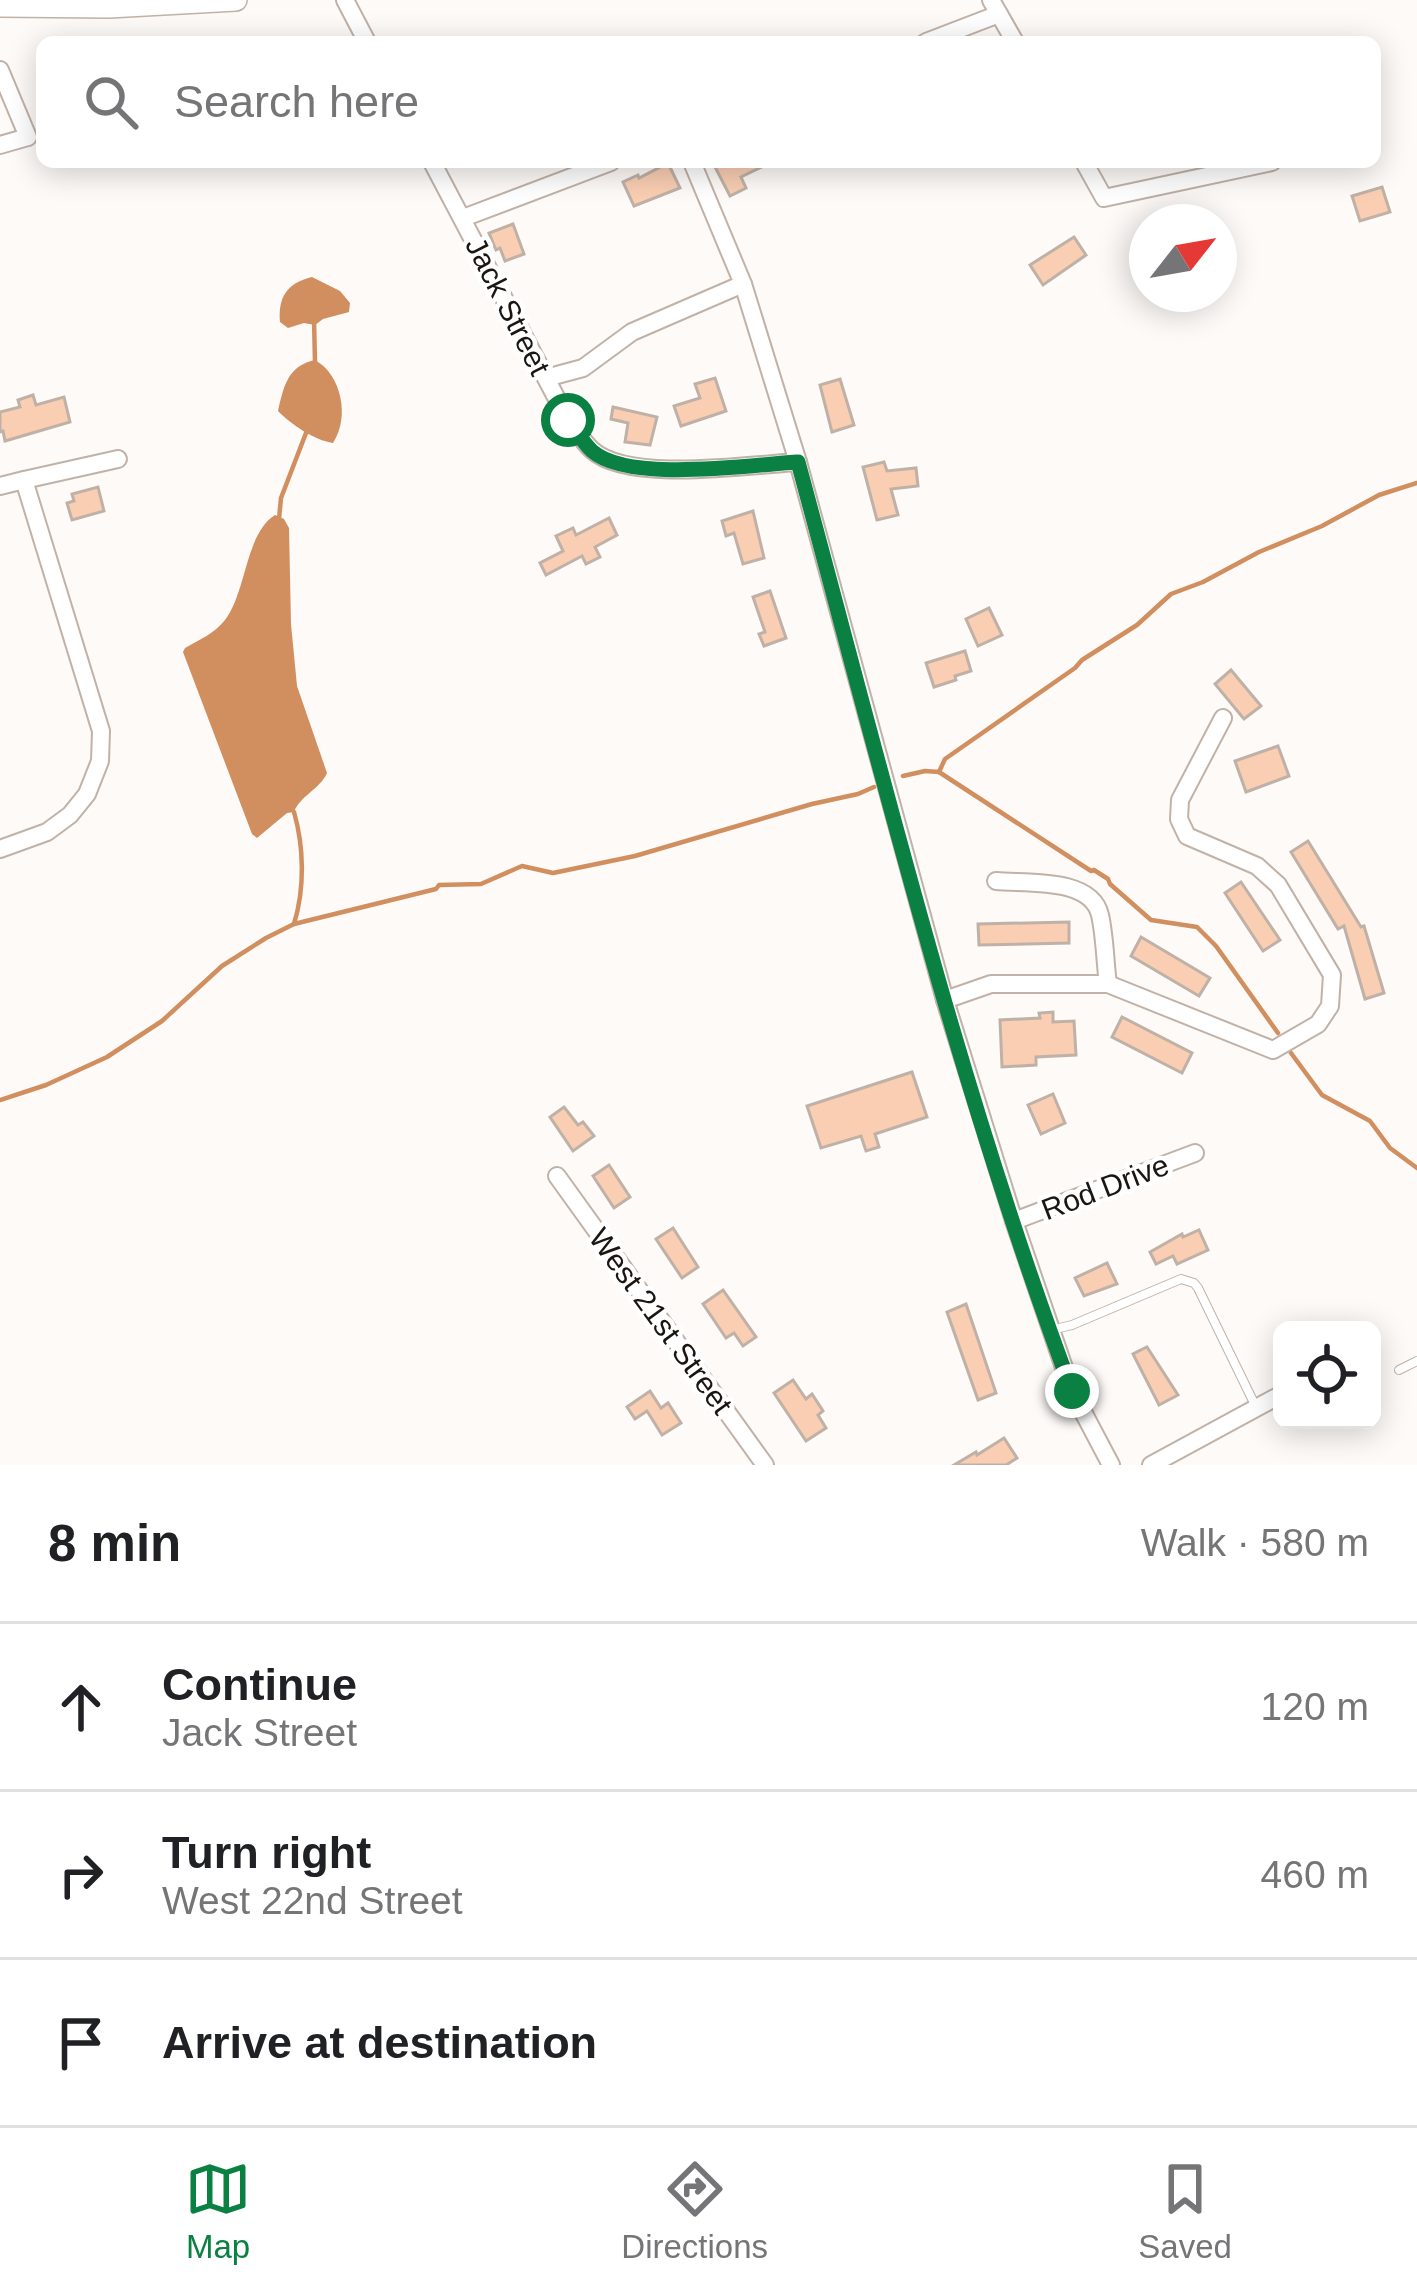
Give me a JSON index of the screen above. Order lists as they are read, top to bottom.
{
  "streets": {
    "street": ["Jack Street", "Rod Drive", "West 21st Street"]
  },
  "north": "top right",
  "page": {
    "search": "Search here",
    "heading": ["8 min", "Walk · 580 m"],
    "list": [
      ["Continue", "Jack Street", "120 m"],
      ["Turn right", "West 22nd Street", "460 m"],
      "Arrive at destination"
    ],
    "nav": ["Map", "Directions", "Saved"]
  }
}
